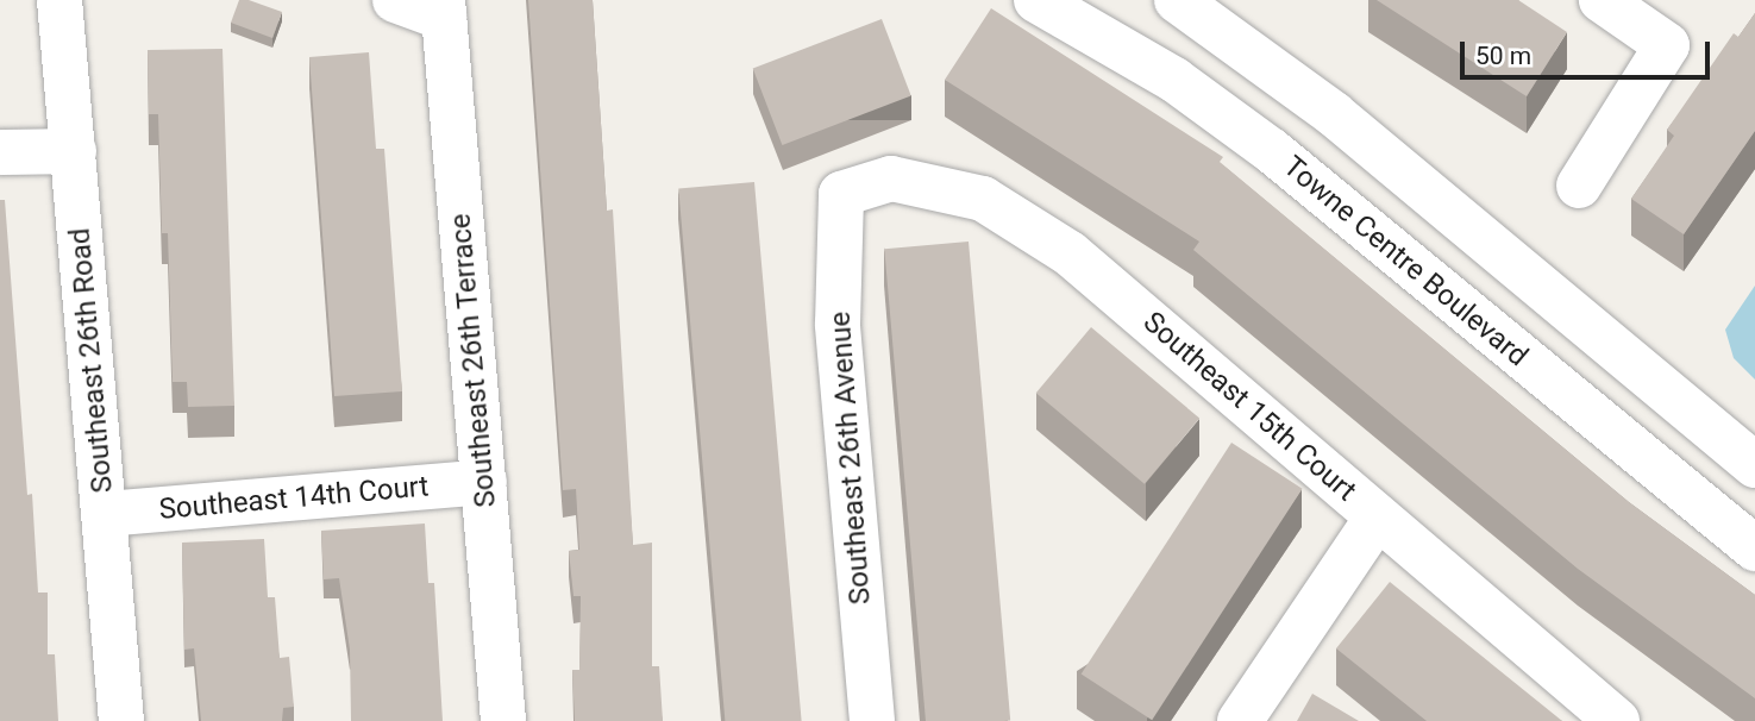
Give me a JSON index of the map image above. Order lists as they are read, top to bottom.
{
  "streets": {
    "street": [
      "Towne Centre Boulevard",
      "Southeast 26th Road",
      "Southeast 26th Terrace",
      "Southeast 15th Court",
      "Southeast 26th Avenue",
      "Southeast 14th Court"
    ]
  },
  "crossings": [
    ["Southeast 26th Road", "Southeast 14th Court"],
    ["Southeast 26th Terrace", "Southeast 14th Court"],
    ["Southeast 15th Court", "Southeast 26th Avenue"]
  ],
  "scale_bar": "50 m"
}
